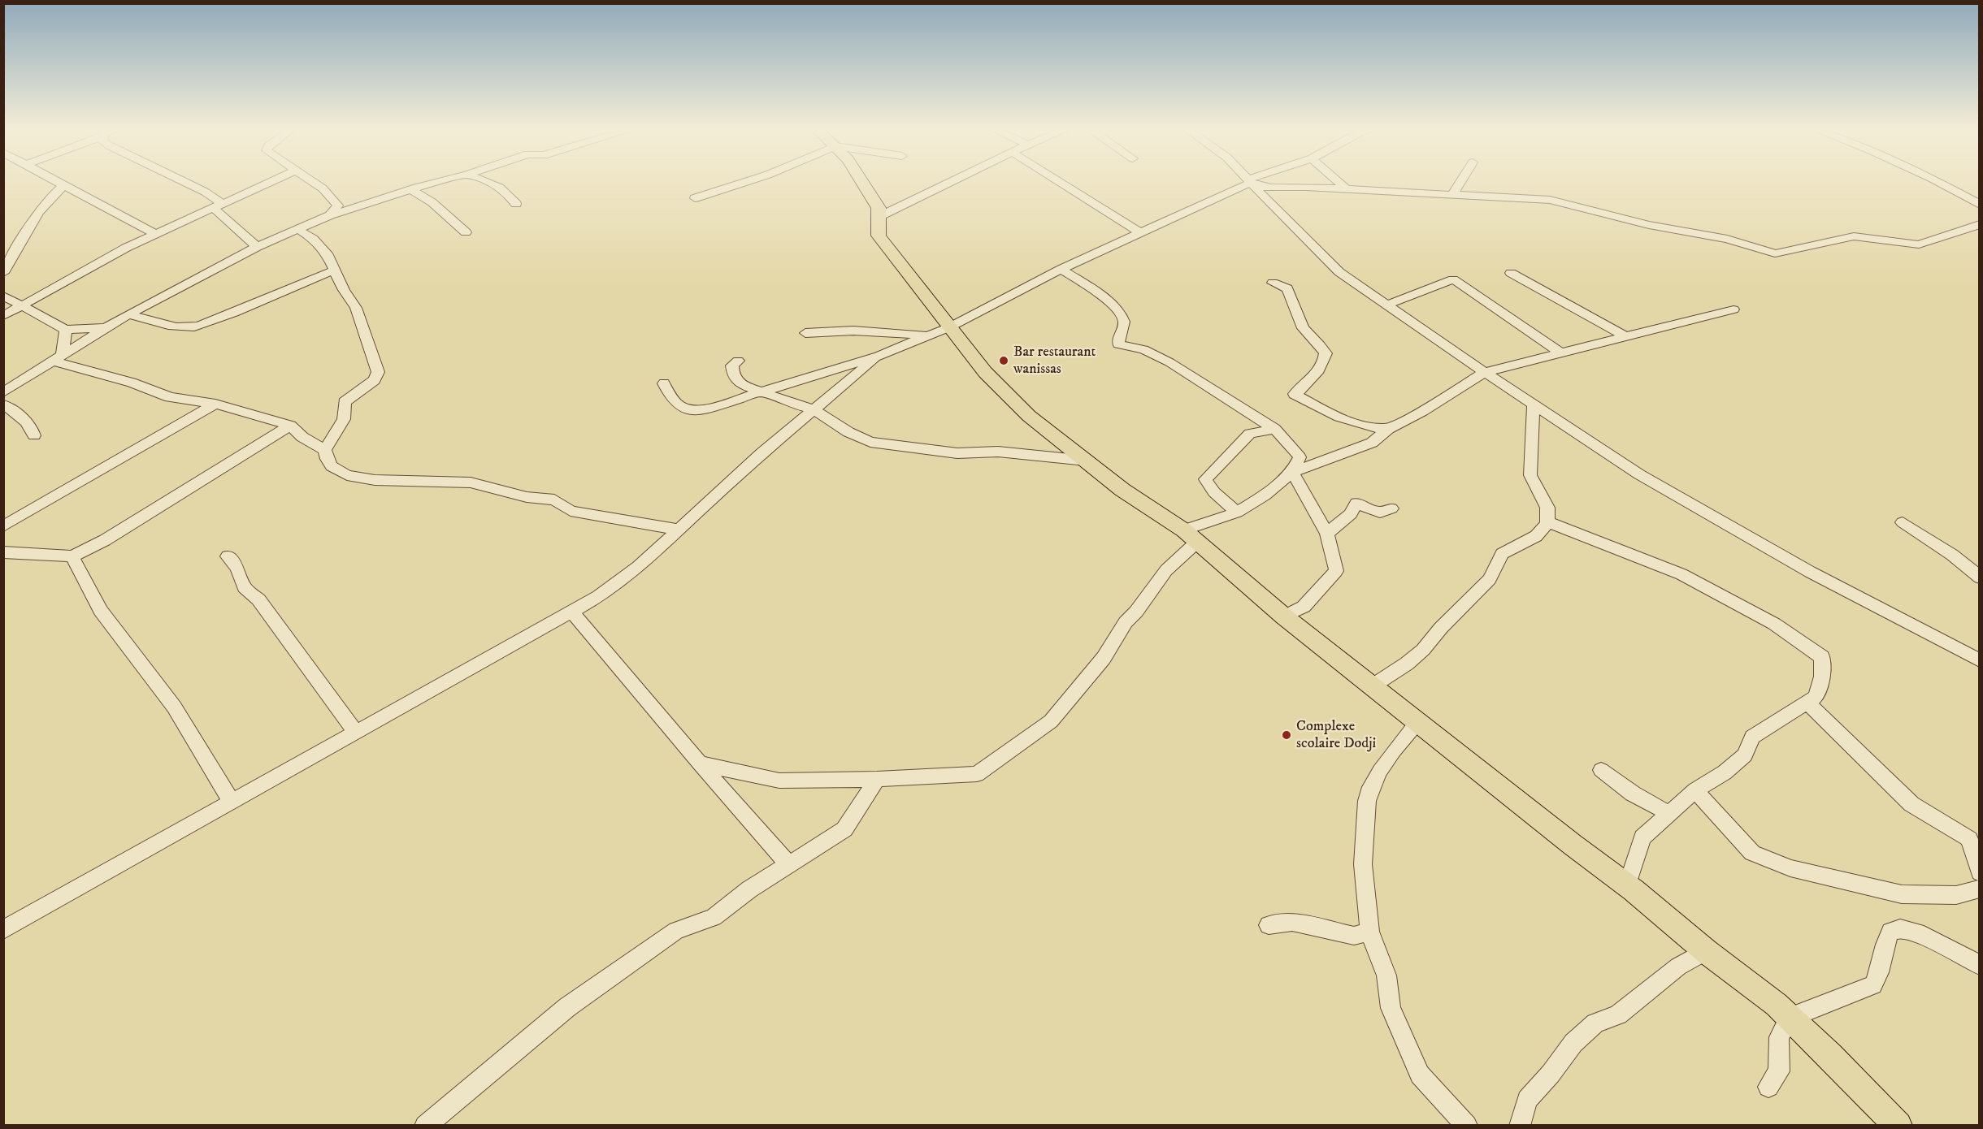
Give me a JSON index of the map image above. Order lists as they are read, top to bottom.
{
  "places": ["Bar restaurant wanissas", "Complexe scolaire Dodji"]
}
